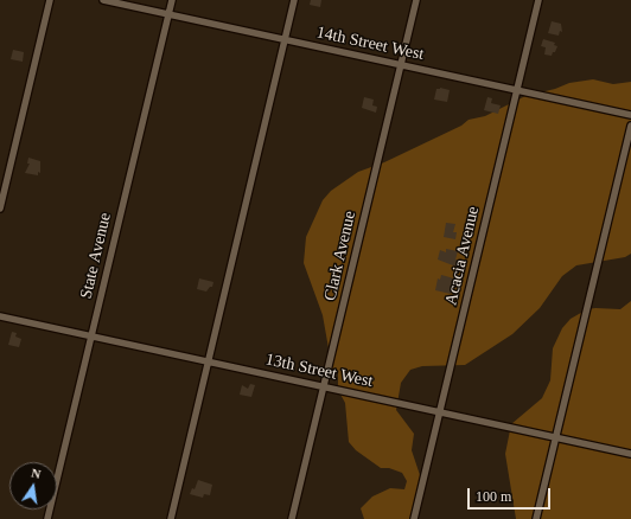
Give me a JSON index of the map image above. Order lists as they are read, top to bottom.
{
  "streets": {
    "street": [
      "14th Street West",
      "State Avenue",
      "Clark Avenue",
      "Acacia Avenue",
      "13th Street West"
    ]
  },
  "crossings": [
    ["14th Street West", "State Avenue"],
    ["14th Street West", "Clark Avenue"],
    ["14th Street West", "Acacia Avenue"],
    ["State Avenue", "13th Street West"],
    ["Clark Avenue", "13th Street West"],
    ["Acacia Avenue", "13th Street West"]
  ],
  "scale_bar": "100 m",
  "north": "top"
}
